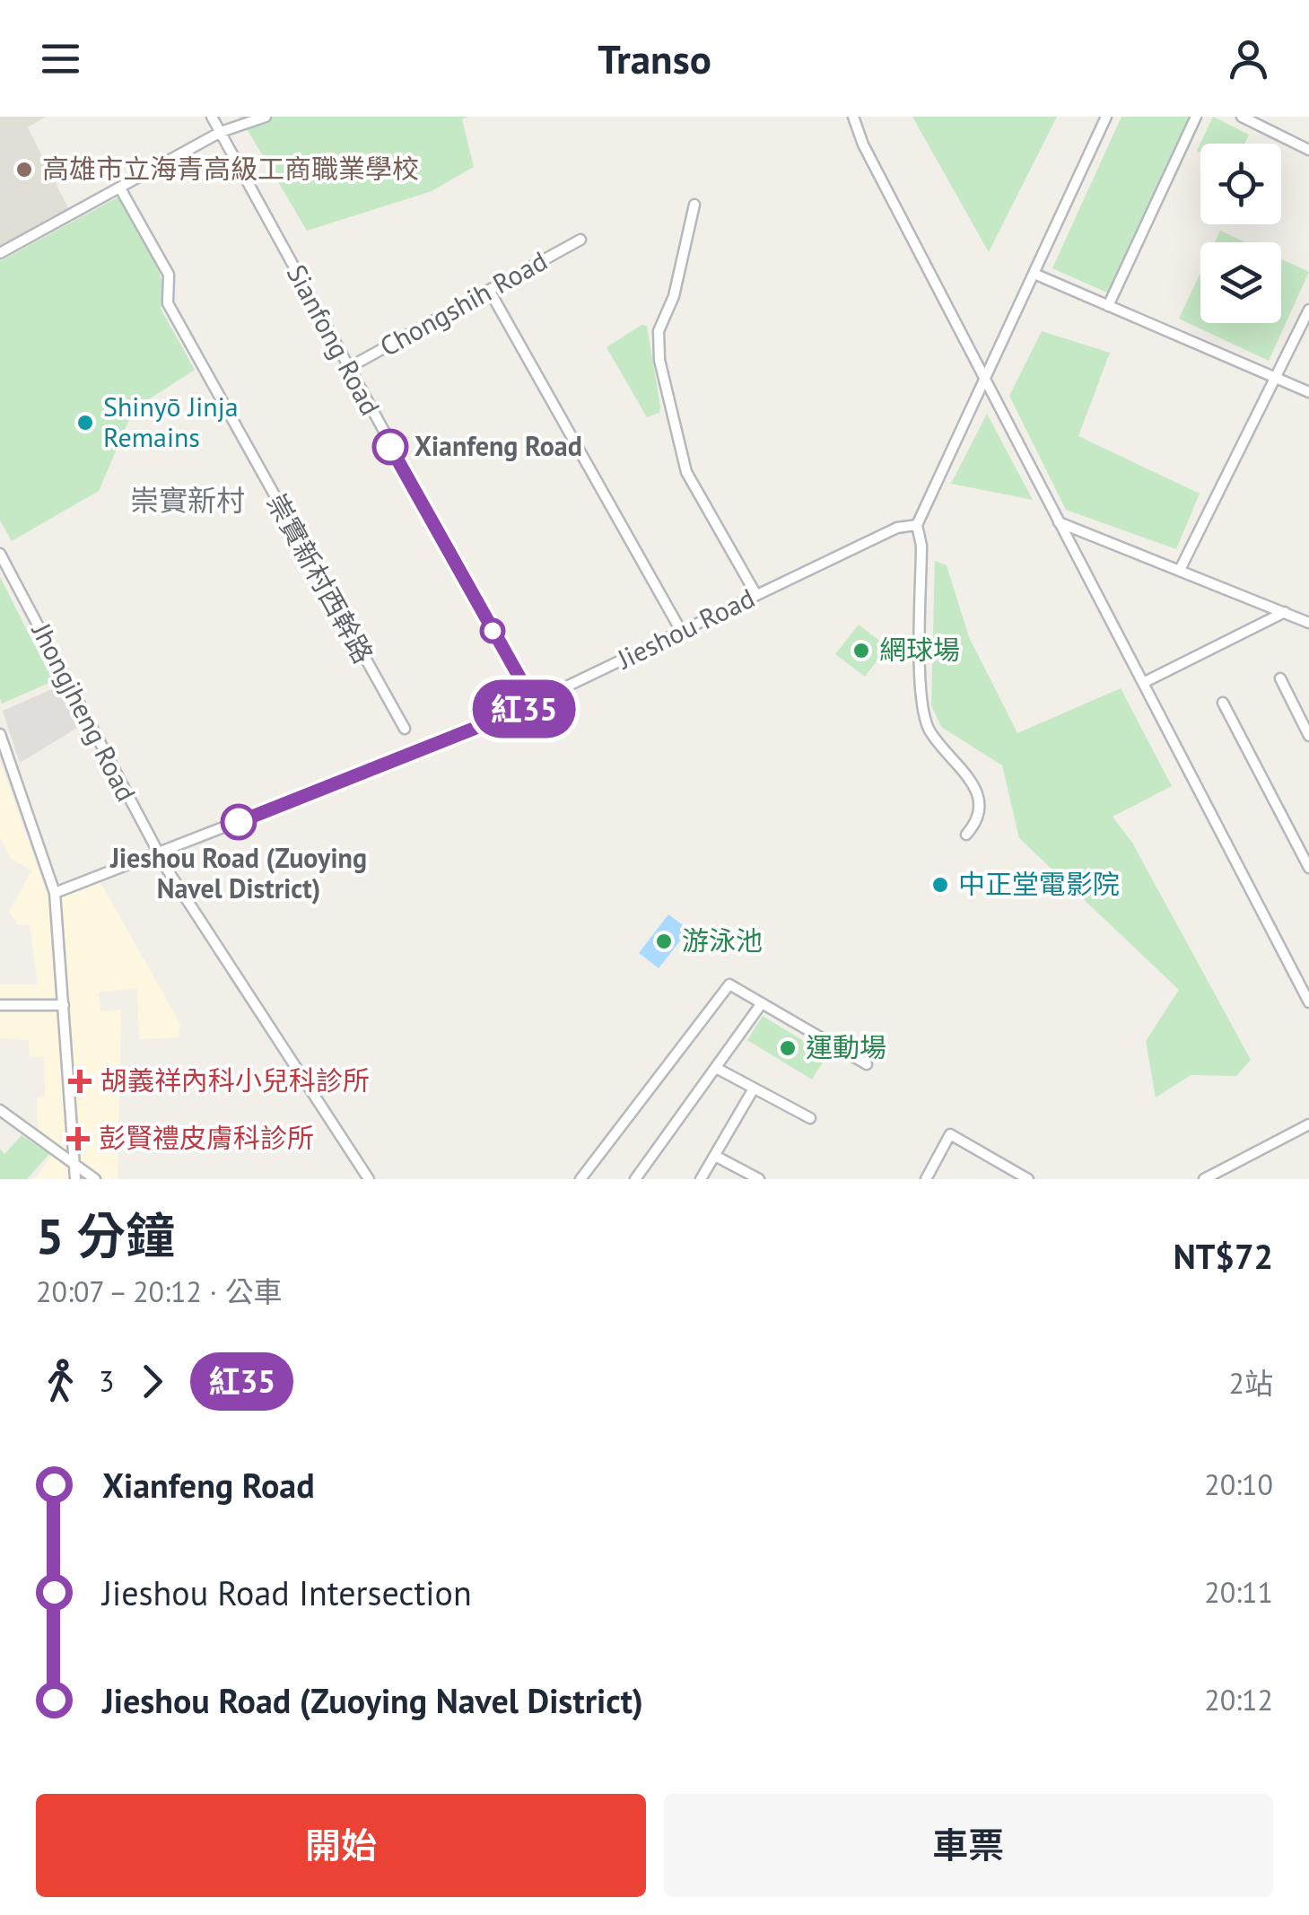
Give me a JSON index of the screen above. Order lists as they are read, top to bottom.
{
  "streets": {
    "street": [
      "Chongshih Road",
      "Sianfong Road",
      "崇實新村西幹路",
      "Jieshou Road",
      "Jhongjheng Road"
    ]
  },
  "crossings": [
    ["Chongshih Road", "Sianfong Road"],
    ["Sianfong Road", "Jieshou Road"],
    ["Jieshou Road", "Jhongjheng Road"]
  ],
  "districts": ["崇實新村"],
  "places": {
    "other": [
      "高雄市立海青高級工商職業學校",
      "Shinyō Jinja Remains",
      "Xianfeng Road",
      "網球場",
      "Jieshou Road (Zuoying Navel District)",
      "中正堂電影院",
      "游泳池",
      "運動場"
    ],
    "health": ["胡義祥內科小兒科診所", "彭賢禮皮膚科診所"]
  },
  "lines": ["bus line 紅35"],
  "page": {
    "header": "Transo",
    "on_map": "紅35",
    "heading": ["5 分鐘", "20:07 – 20:12 · 公車", "NT$72"],
    "legs": ["3", "紅35", "2站"],
    "list": [
      {
        "name": "Xianfeng Road",
        "value": "20:10"
      },
      {
        "name": "Jieshou Road Intersection",
        "value": "20:11"
      },
      {
        "name": "Jieshou Road (Zuoying Navel District)",
        "value": "20:12"
      }
    ],
    "buttons": ["開始", "車票"]
  }
}
